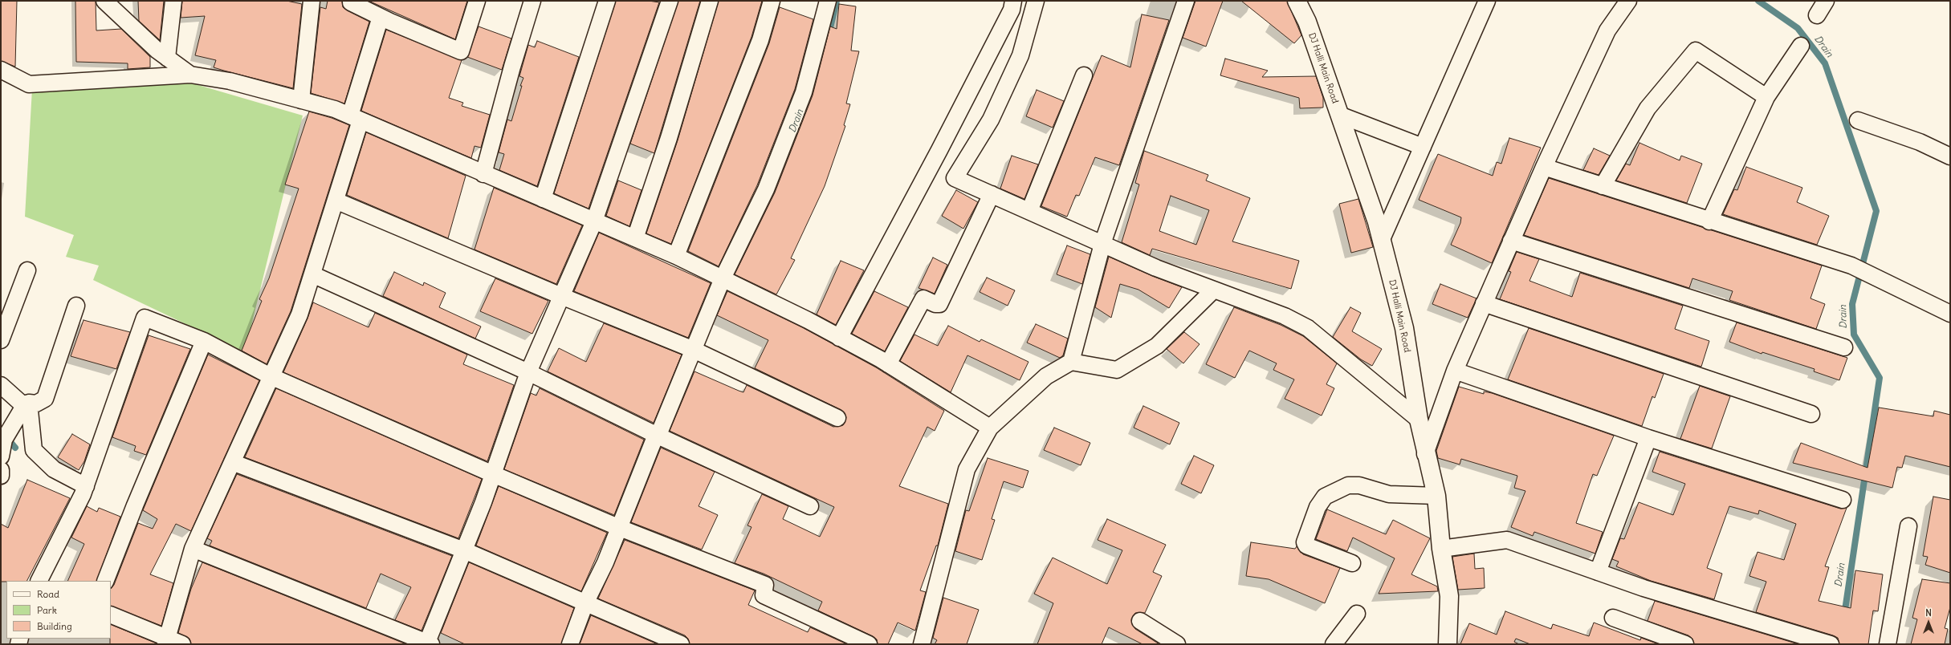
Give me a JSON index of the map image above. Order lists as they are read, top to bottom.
{
  "streets": {
    "street": ["DJ Halli Main Road"]
  },
  "water": ["Drain"],
  "legend": ["Road", "Park", "Building"],
  "north": "top"
}
